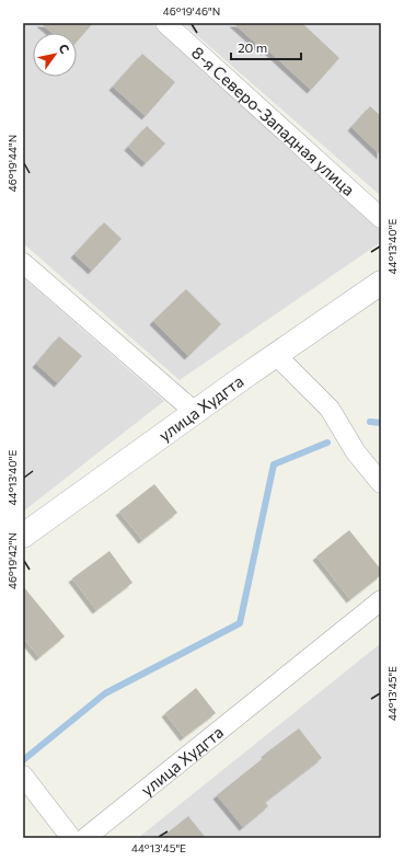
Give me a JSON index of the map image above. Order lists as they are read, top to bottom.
{
  "streets": {
    "street": ["8-я Северо-Западная улица", "улица Худгта"]
  },
  "scale_bar": "20 m",
  "north": "top right",
  "coordinates": [
    "46°19'46\"N",
    "46°19'44\"N",
    "44°13'40\"E",
    "46°19'42\"N",
    "44°13'45\"E"
  ]
}
